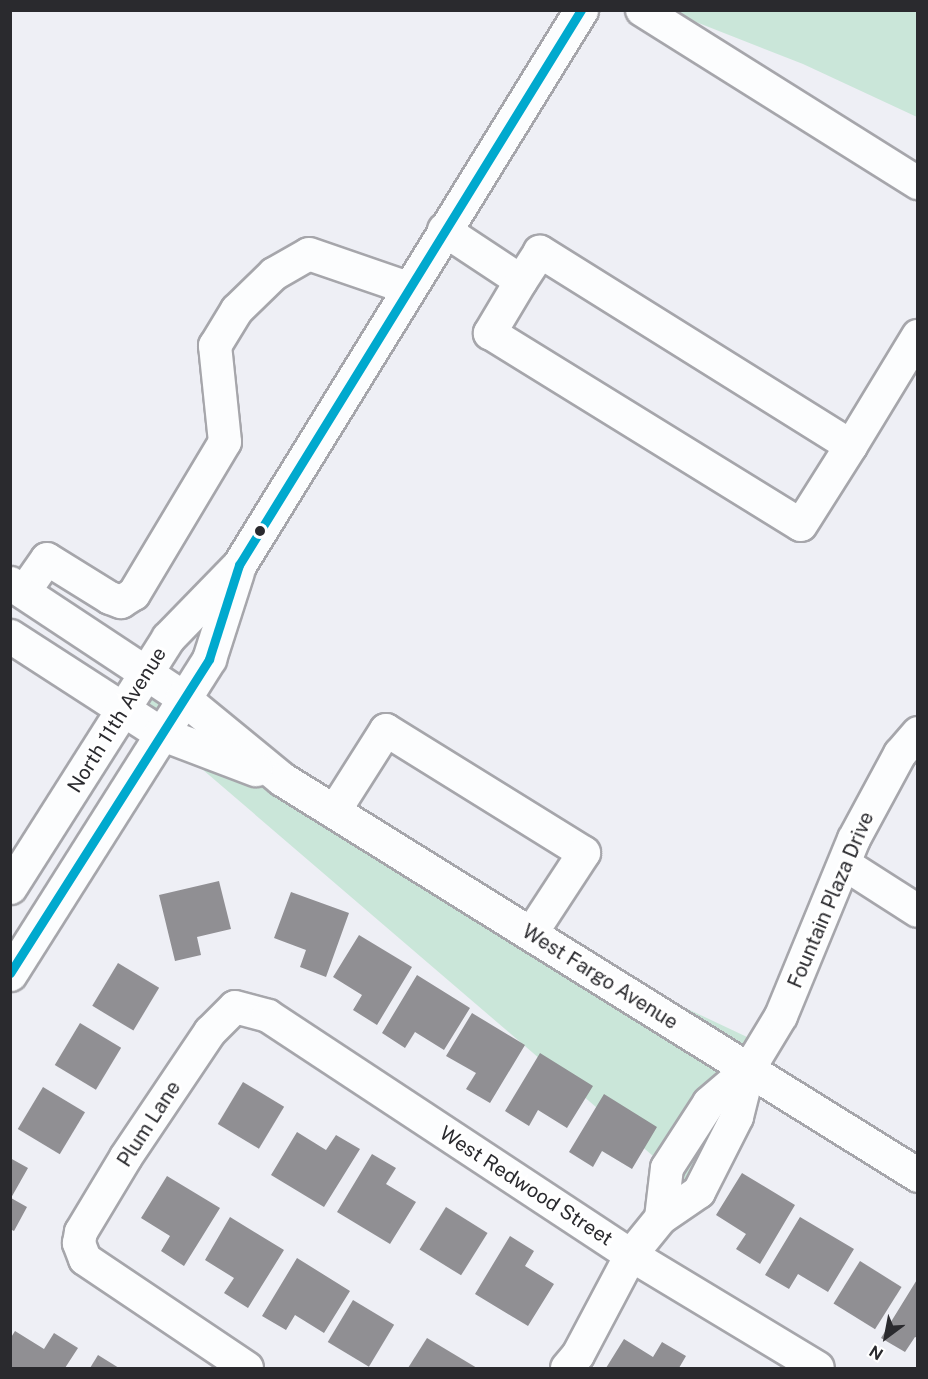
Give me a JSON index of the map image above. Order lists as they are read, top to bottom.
{
  "streets": {
    "main road": ["North 11th Avenue", "West Fargo Avenue"],
    "street": ["Fountain Plaza Drive", "Plum Lane", "West Redwood Street"]
  },
  "crossings": [
    ["North 11th Avenue", "West Fargo Avenue"],
    ["Fountain Plaza Drive", "West Fargo Avenue"],
    ["Fountain Plaza Drive", "West Redwood Street"],
    ["Plum Lane", "West Redwood Street"]
  ],
  "north": "bottom left"
}
